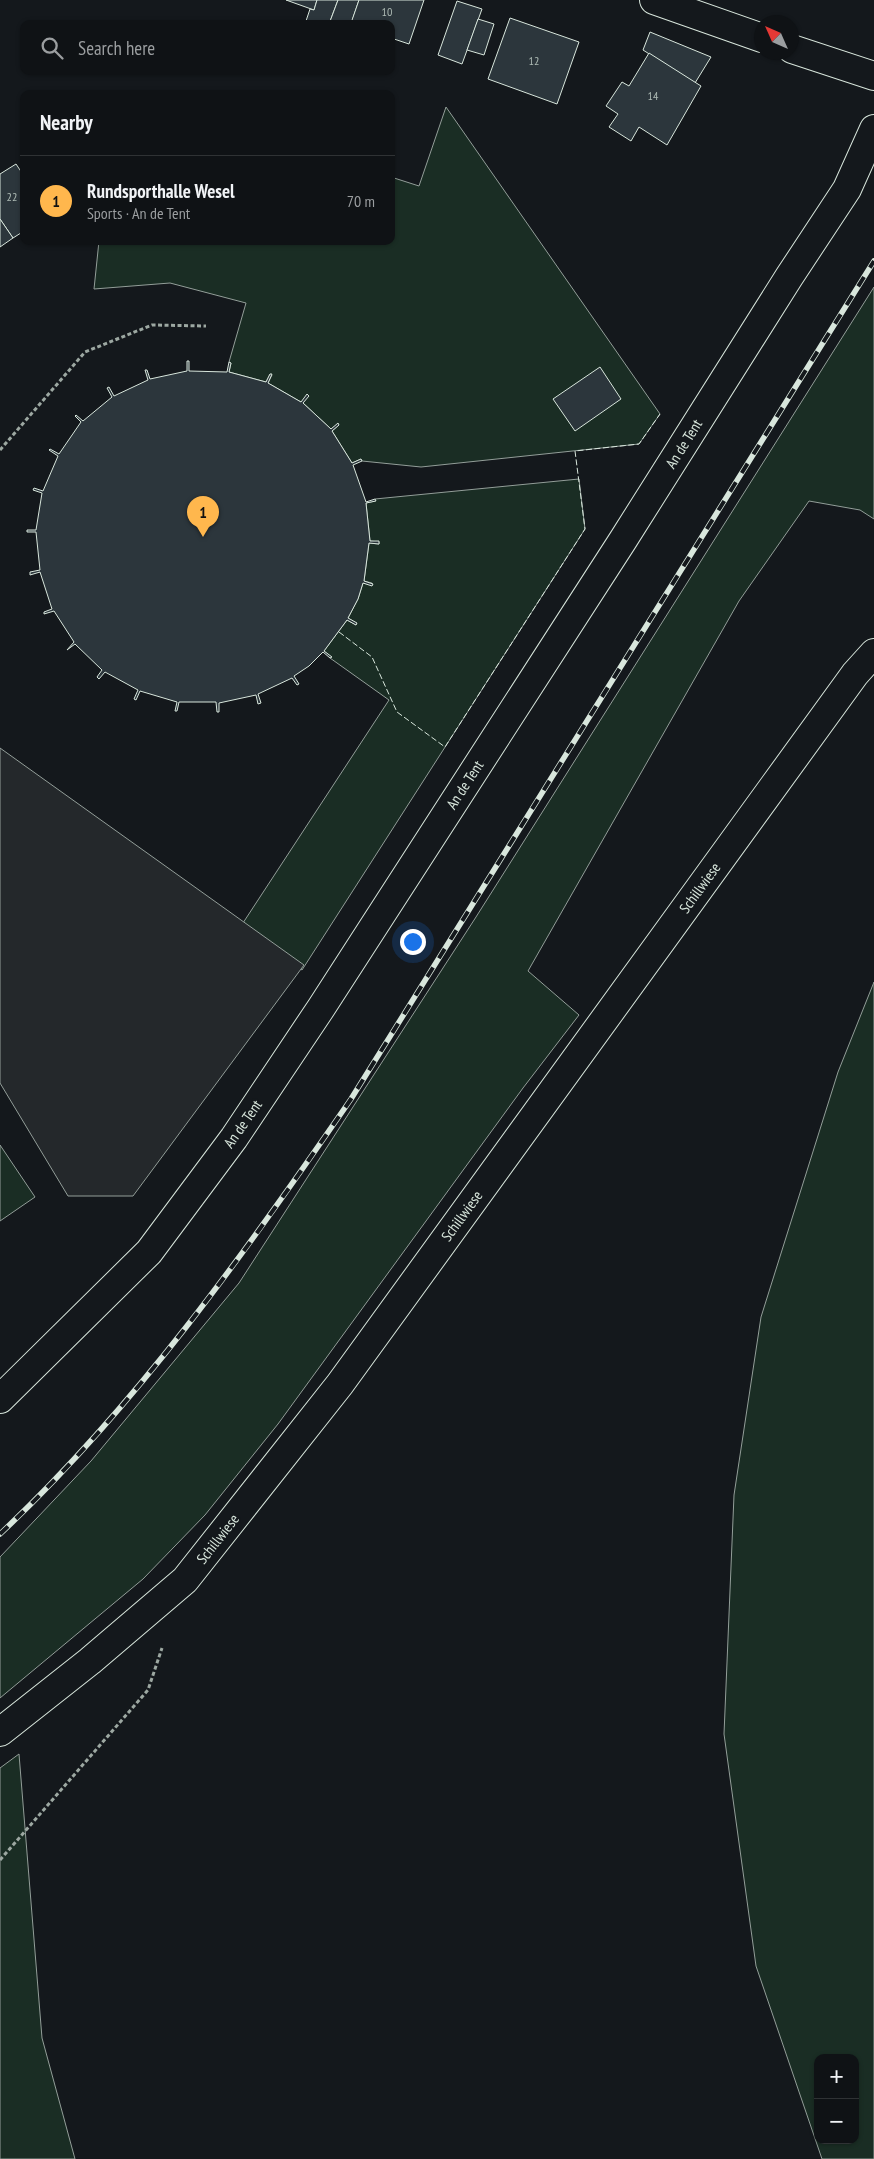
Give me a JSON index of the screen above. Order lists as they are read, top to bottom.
{
  "streets": {
    "street": ["An de Tent", "Schillwiese"]
  },
  "house_numbers": [
    "10",
    "12",
    "14",
    "22"
  ],
  "north": "top left",
  "page": {
    "search": "Search here",
    "heading": "Nearby",
    "list": [
      {
        "mark": "1",
        "name": "Rundsporthalle Wesel",
        "note": "Sports · An de Tent",
        "value": "70 m"
      }
    ],
    "pins": "1",
    "map_buttons": ["+", "−"]
  }
}
